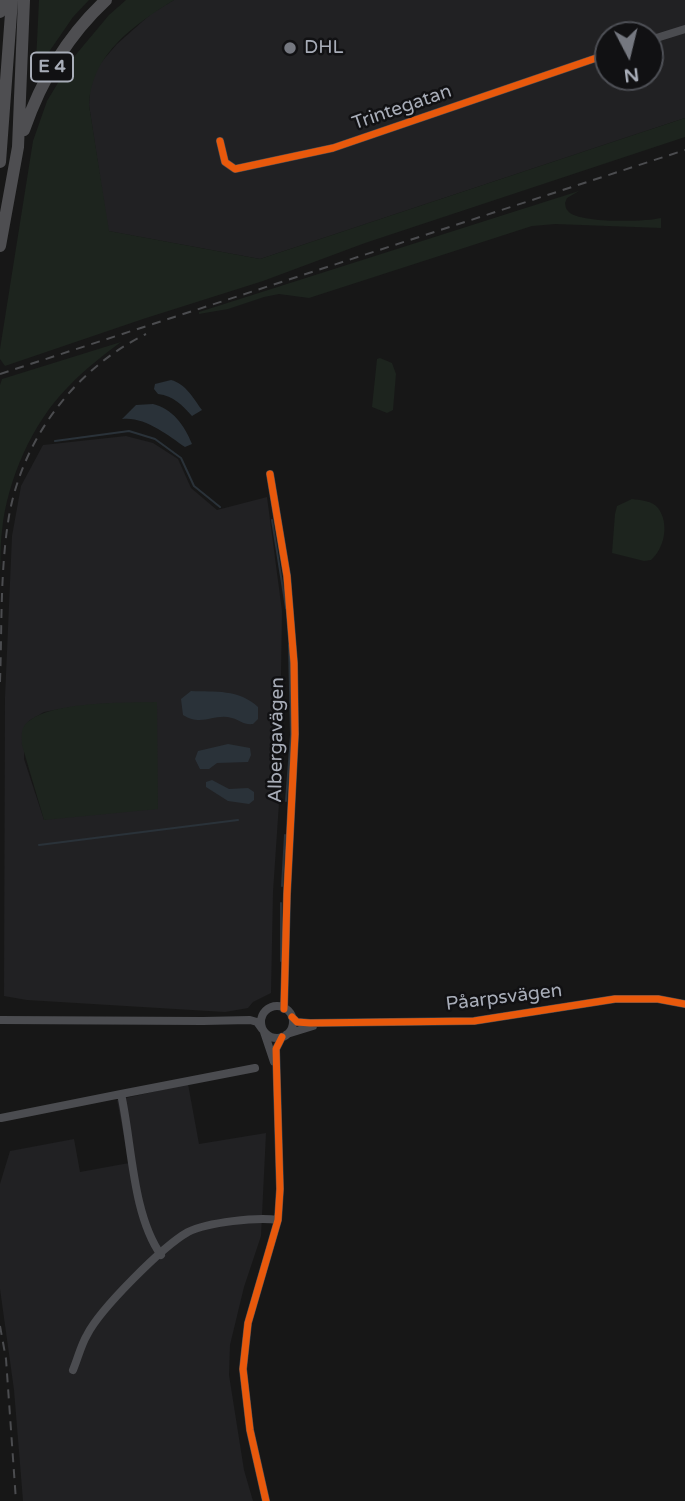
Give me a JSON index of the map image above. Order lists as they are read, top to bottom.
{
  "streets": {
    "highway": ["E 4"],
    "street": ["Trintegatan", "Albergavägen", "Påarpsvägen"]
  },
  "crossings": [
    ["Albergavägen", "Påarpsvägen"]
  ],
  "places": ["DHL"],
  "north": "bottom"
}
